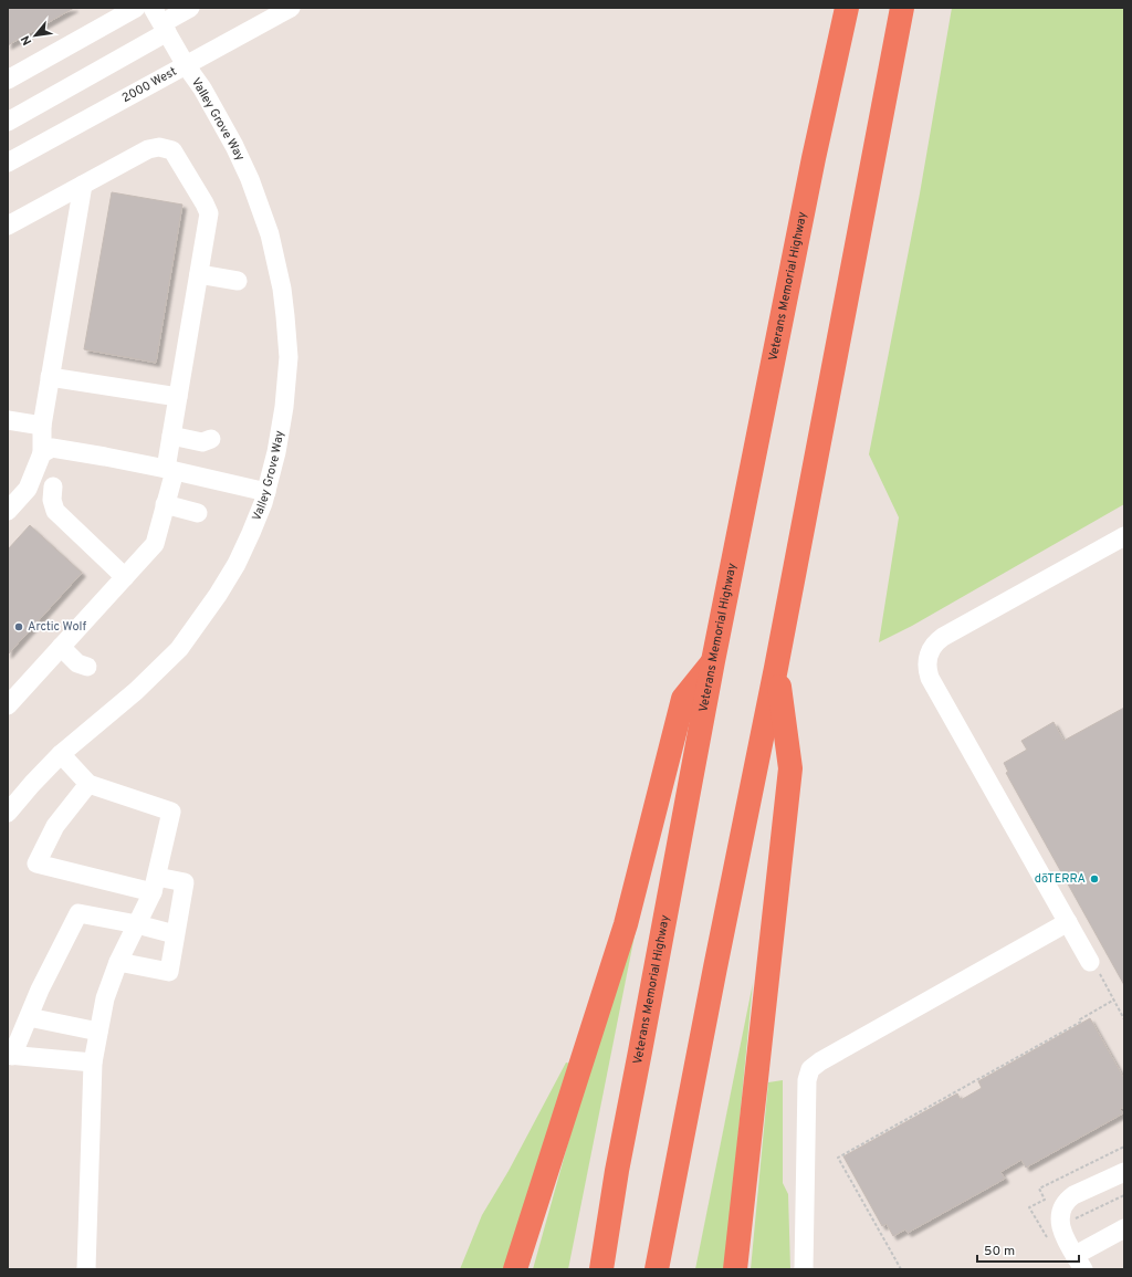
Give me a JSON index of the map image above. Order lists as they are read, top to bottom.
{
  "streets": {
    "highway": ["Veterans Memorial Highway"],
    "street": ["2000 West", "Valley Grove Way"]
  },
  "crossings": [
    ["2000 West", "Valley Grove Way"]
  ],
  "places": ["Arctic Wolf", "dōTERRA"],
  "scale_bar": "50 m",
  "north": "bottom left"
}
